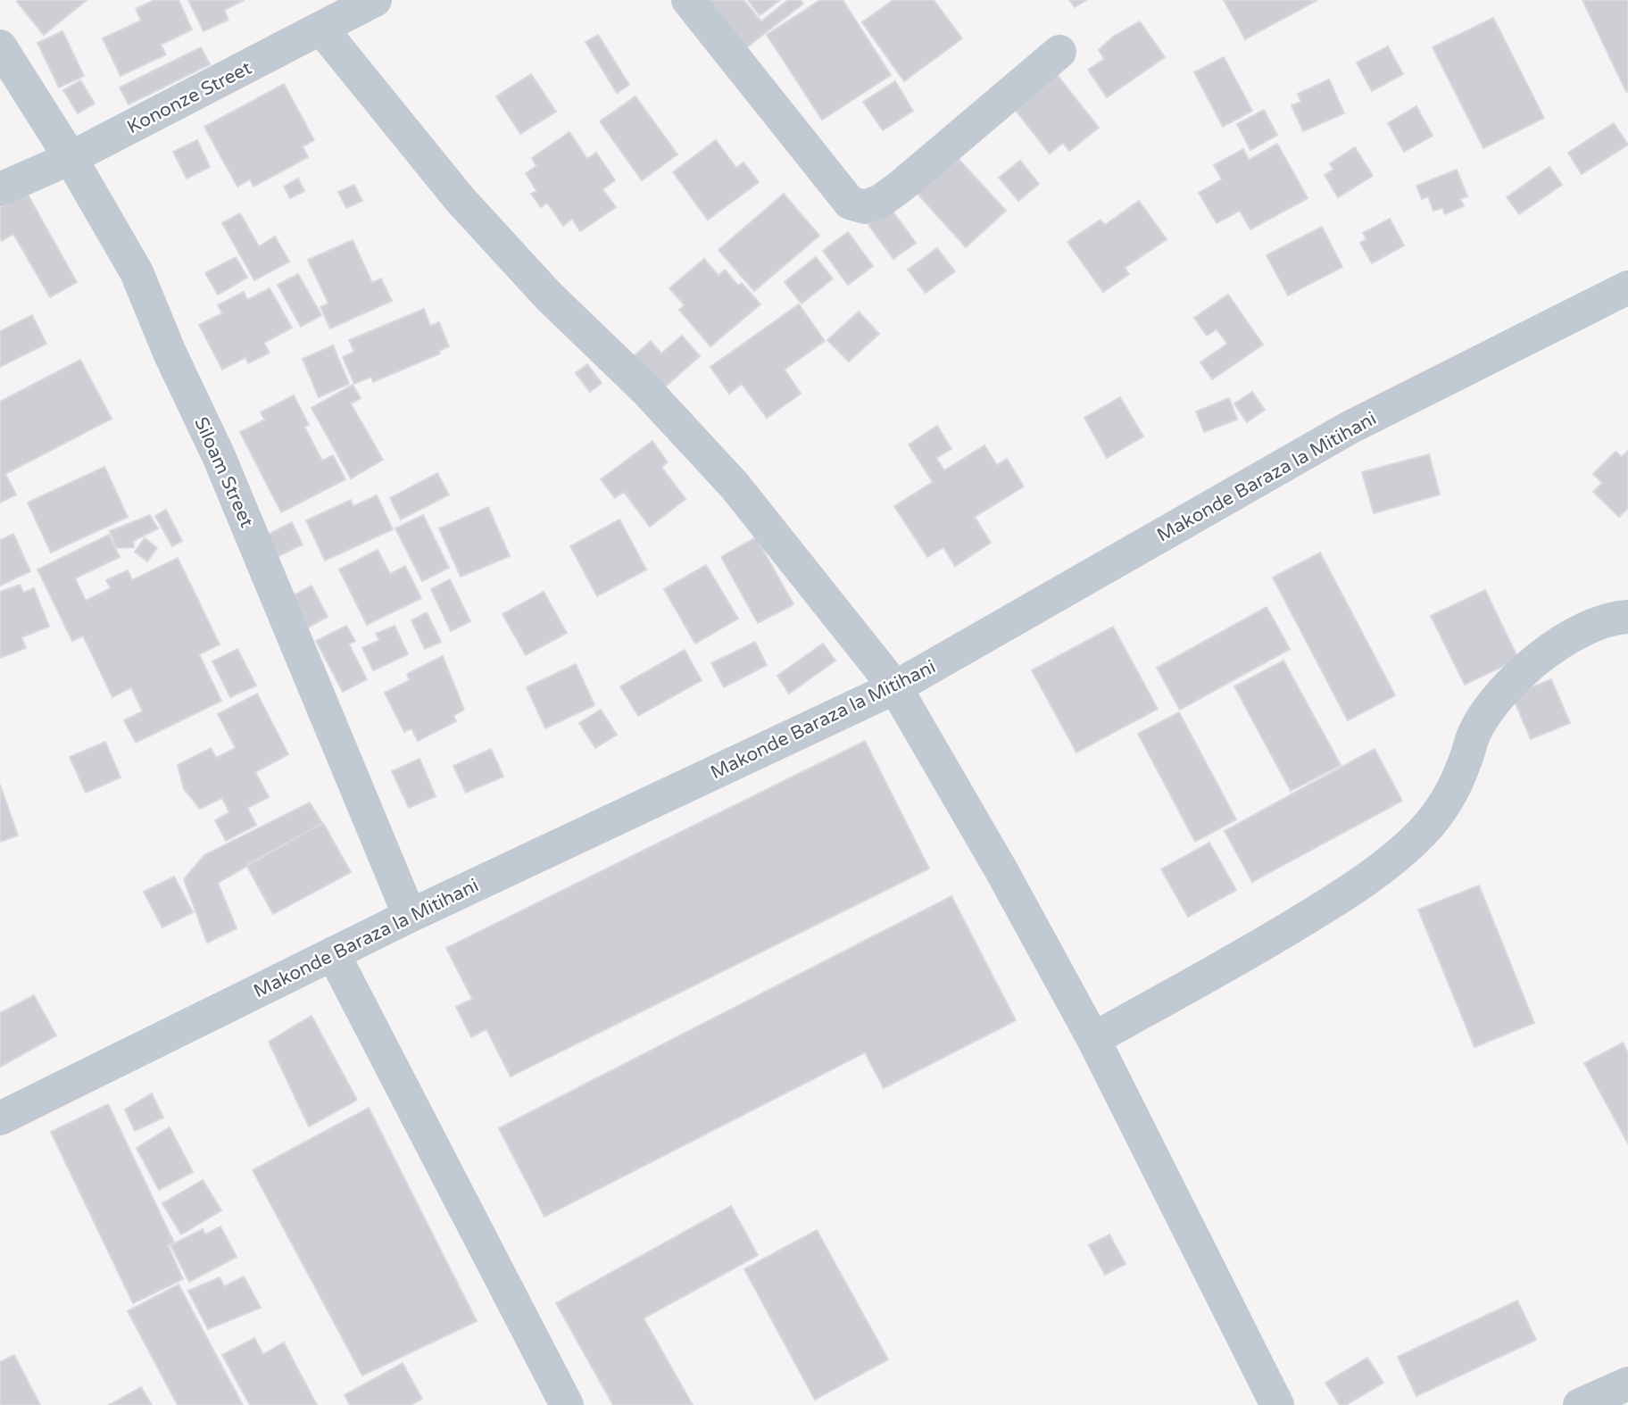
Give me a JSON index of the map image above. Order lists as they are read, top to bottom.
{
  "streets": {
    "street": ["Kononze Street", "Siloam Street", "Makonde Baraza la Mitihani"]
  },
  "crossings": [
    ["Kononze Street", "Siloam Street"],
    ["Siloam Street", "Makonde Baraza la Mitihani"]
  ]
}
